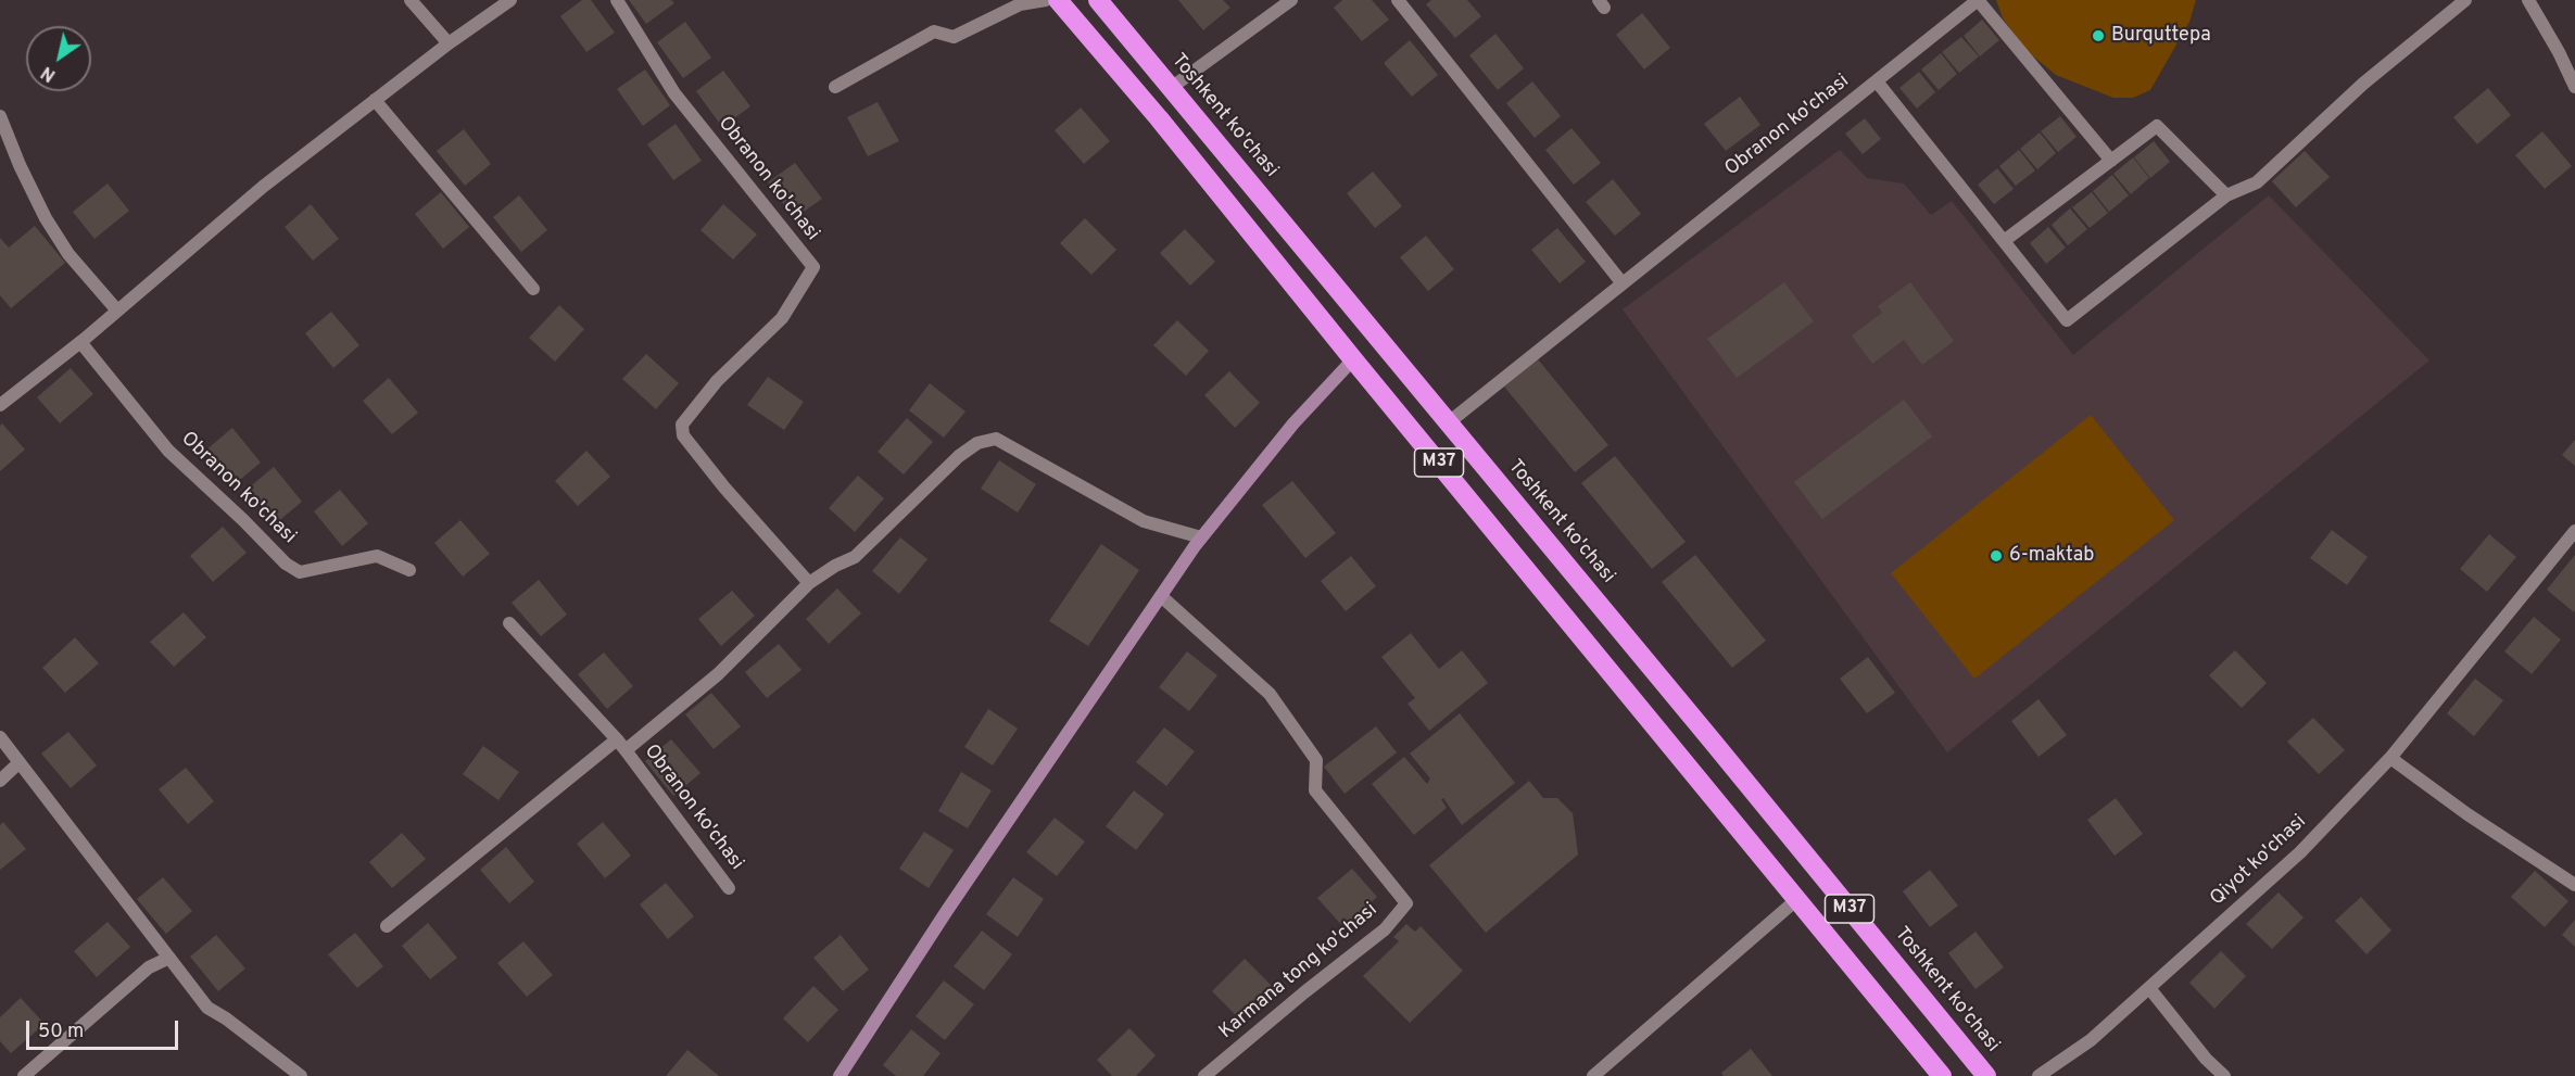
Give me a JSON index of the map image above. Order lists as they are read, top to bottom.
{
  "streets": {
    "highway": ["Toshkent ko'chasi", "M37"],
    "street": ["Obranon ko'chasi", "Qiyot ko'chasi", "Karmana tong ko'chasi"]
  },
  "crossings": [
    ["Toshkent ko'chasi", "Obranon ko'chasi"]
  ],
  "places": ["Burquttepa", "6-maktab"],
  "scale_bar": "50 m",
  "north": "bottom left"
}
